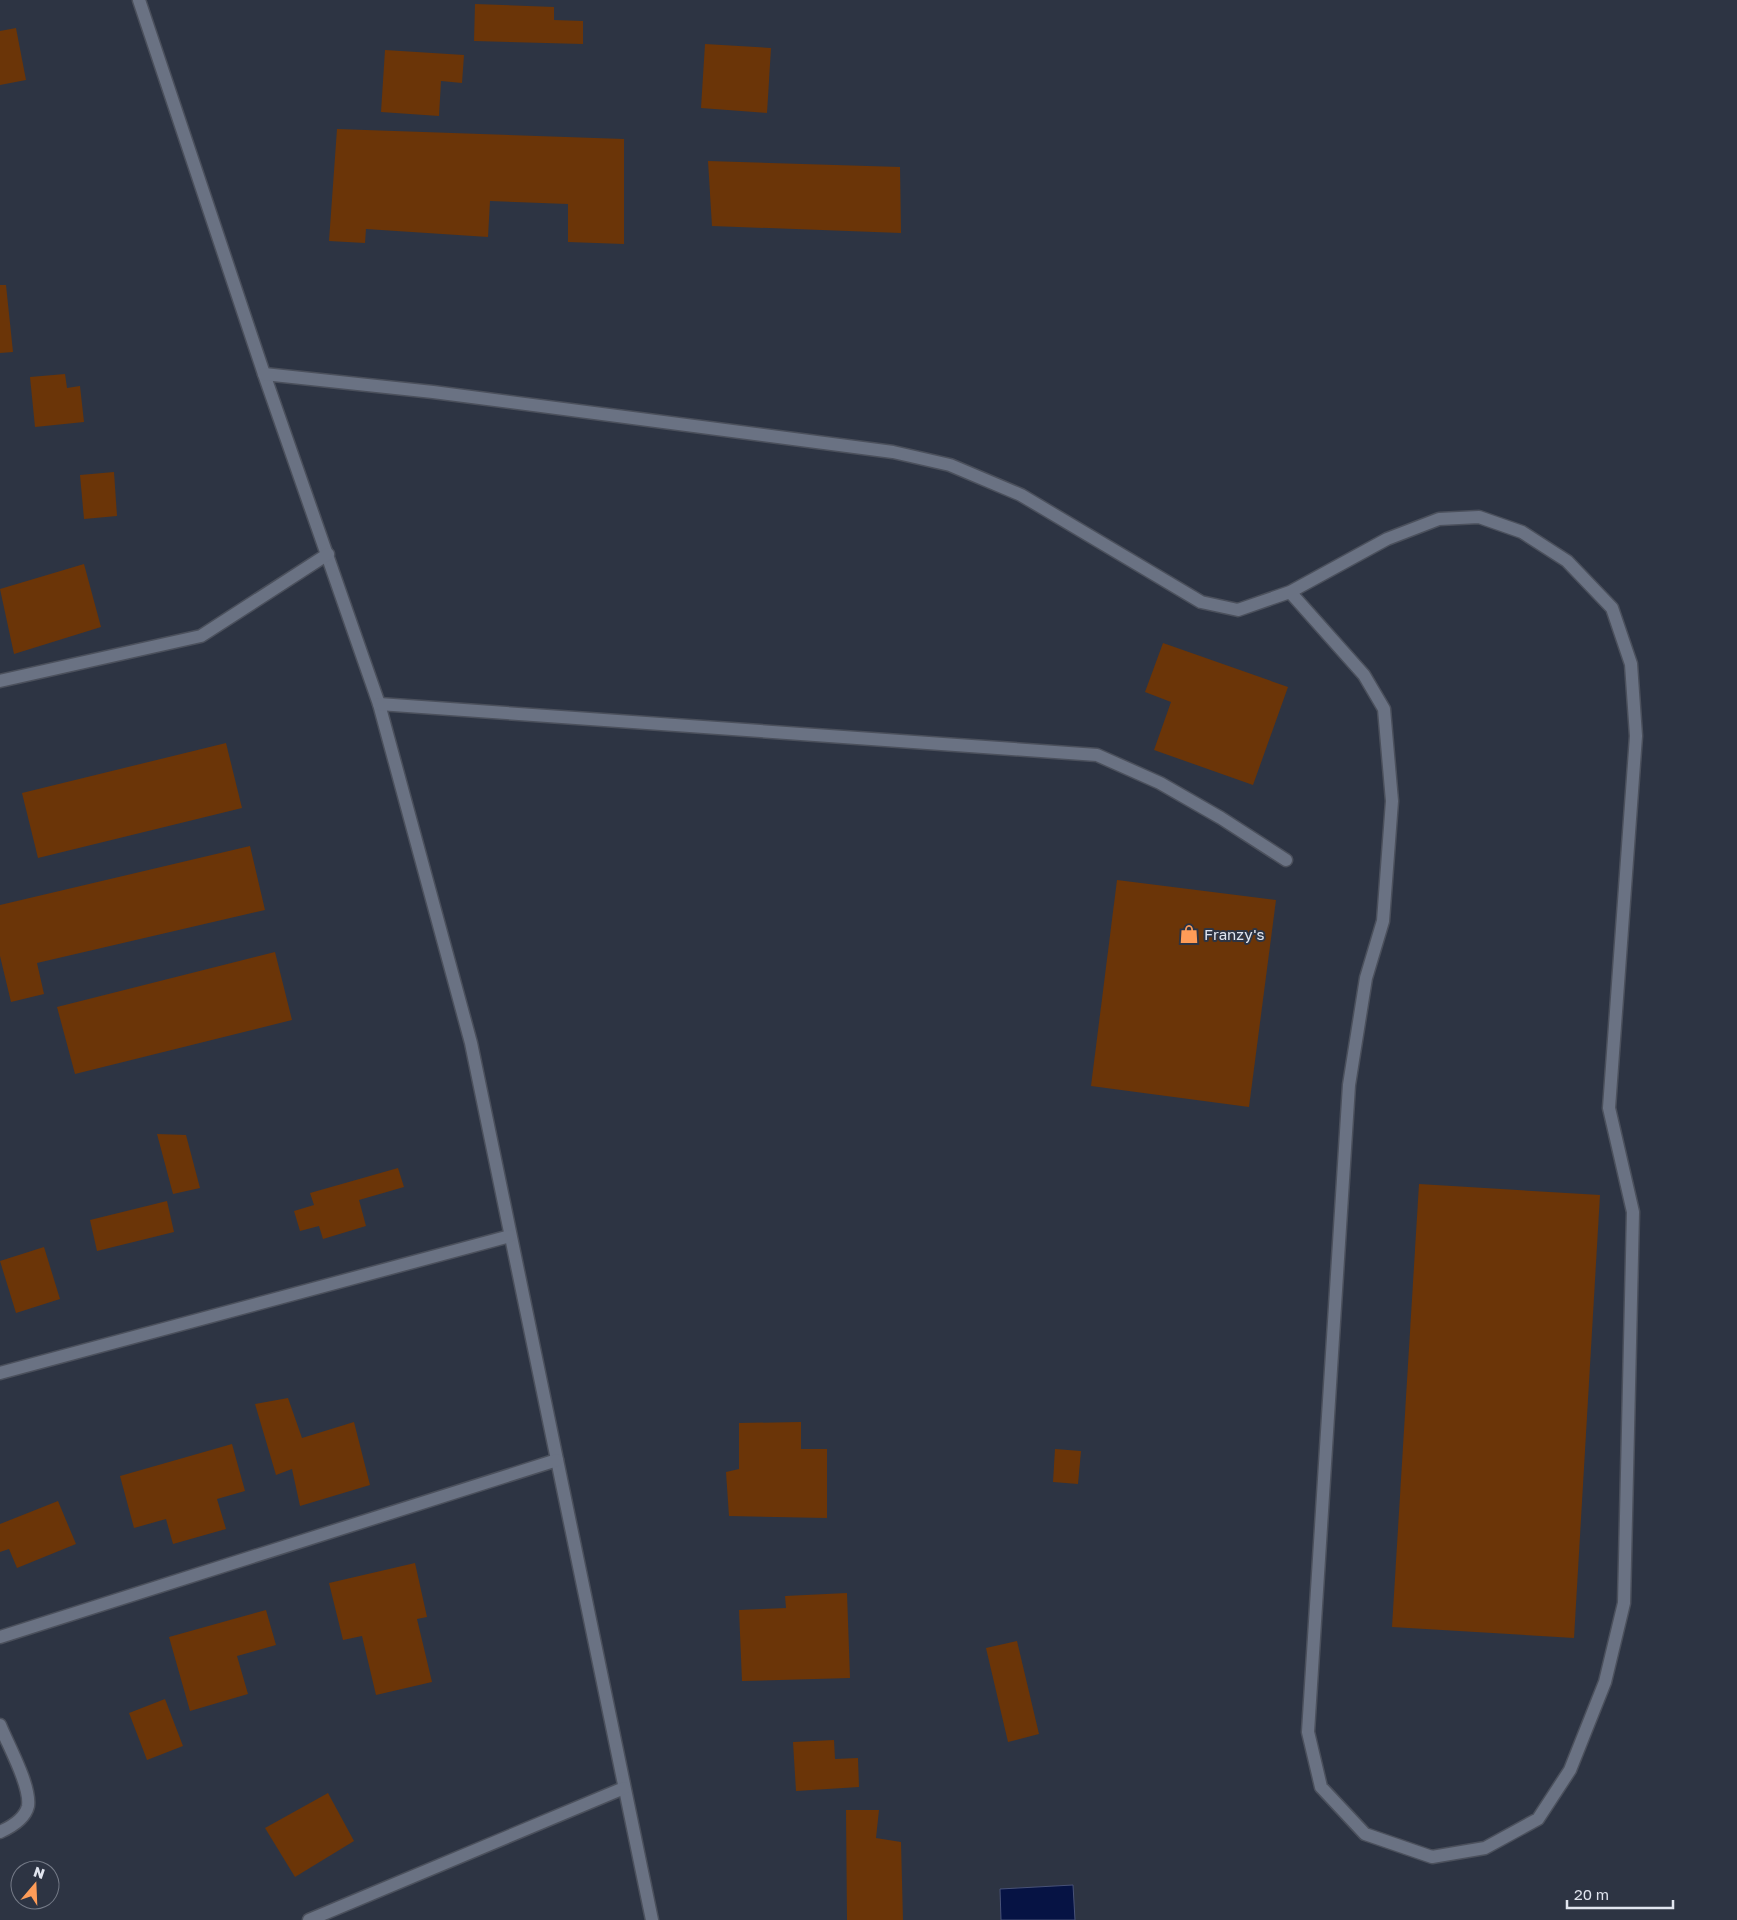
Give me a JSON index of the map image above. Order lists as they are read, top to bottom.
{
  "places": {
    "shop": ["Franzy's"]
  },
  "scale_bar": "20 m",
  "north": "top"
}
